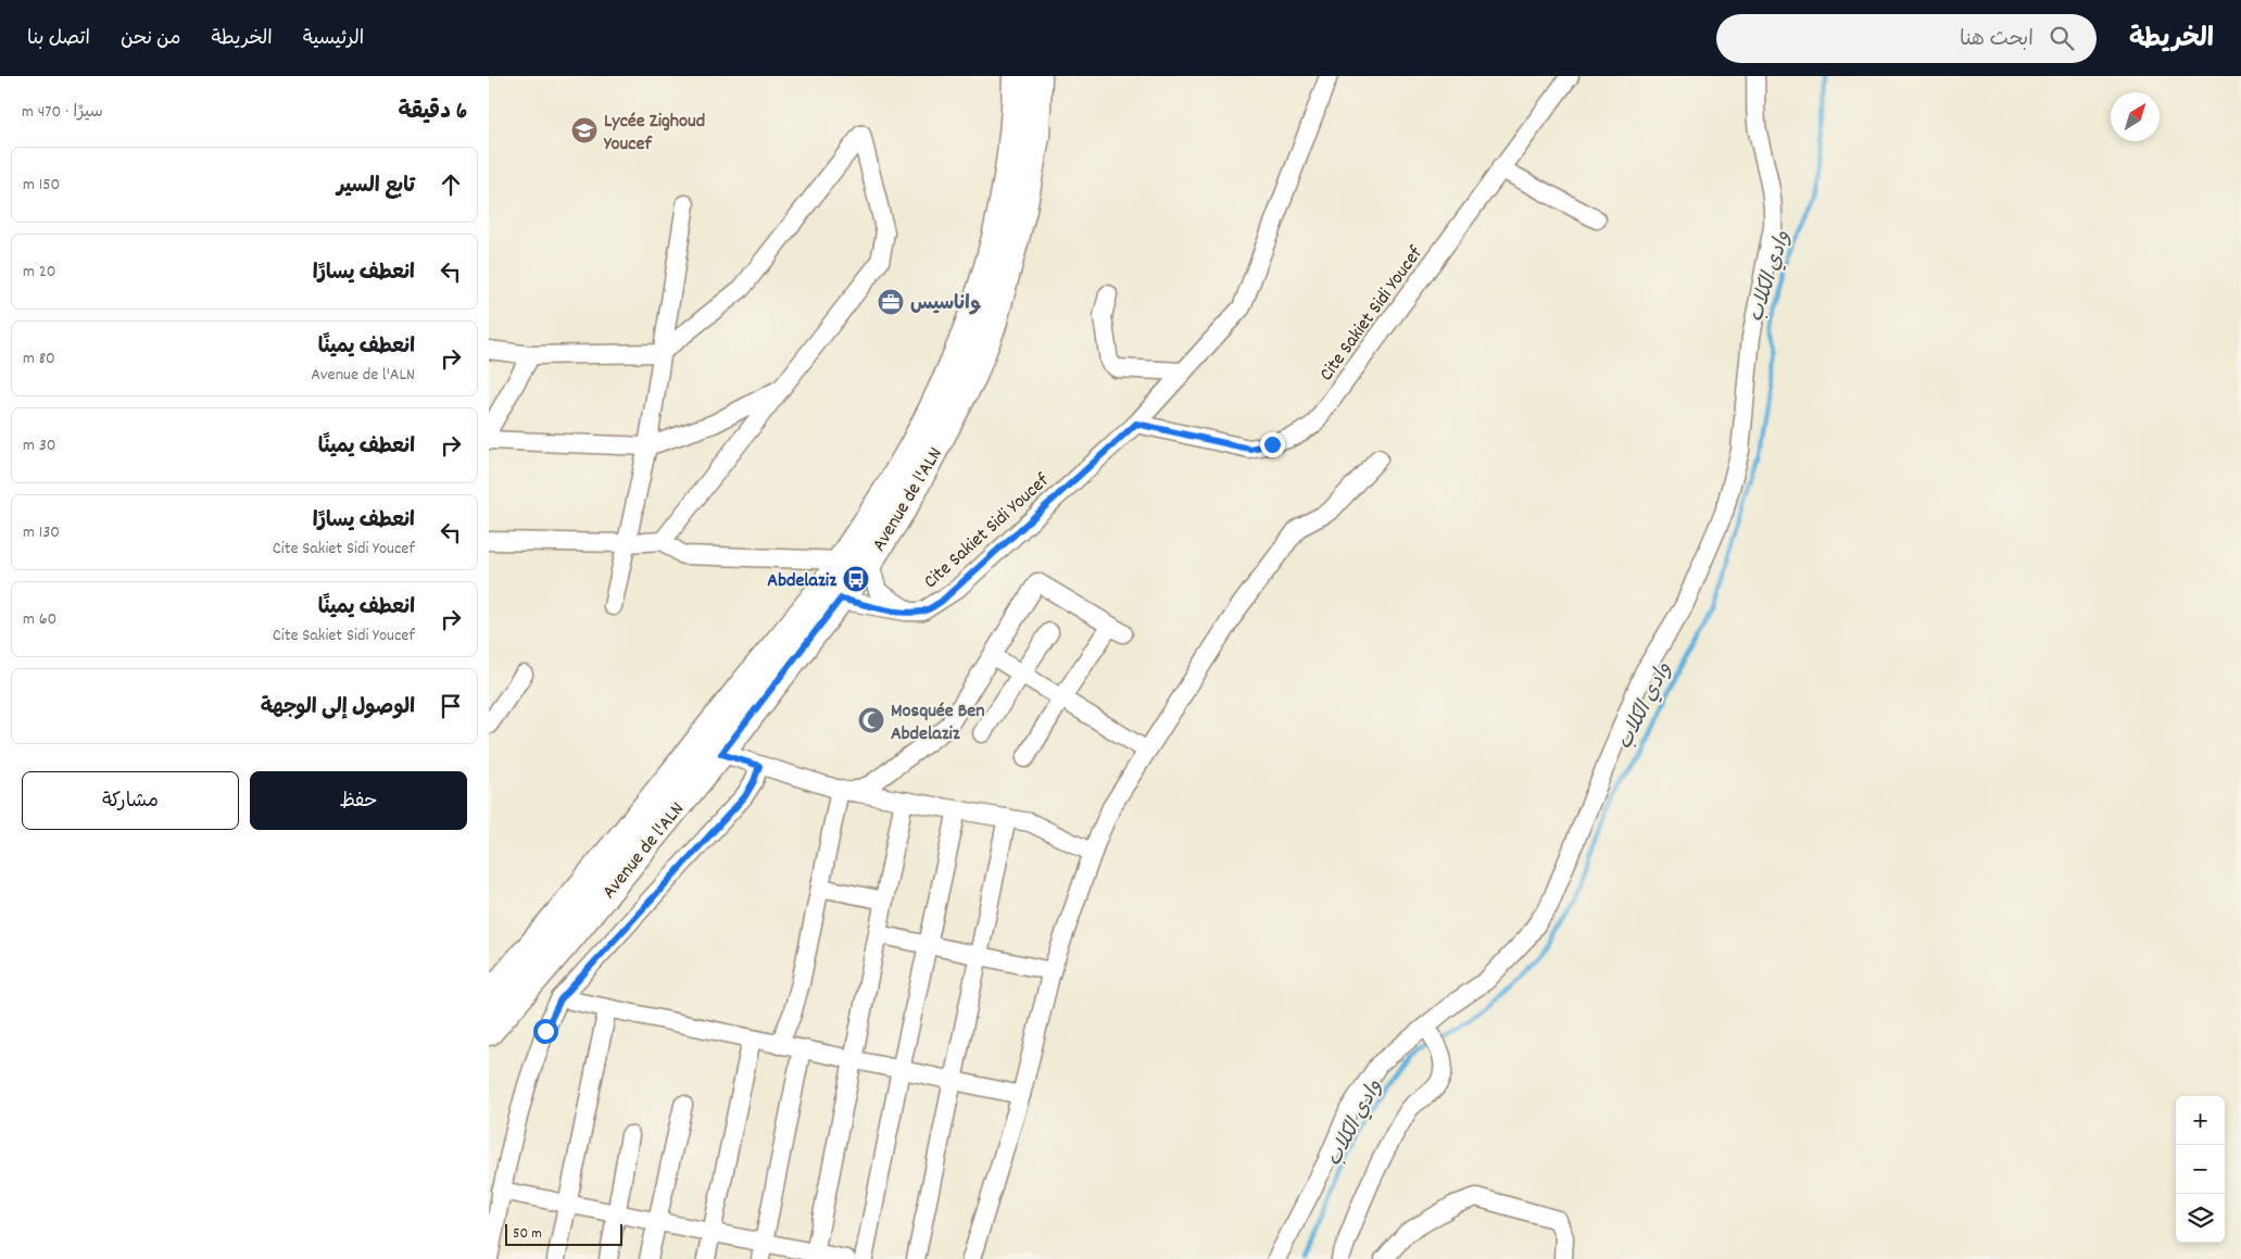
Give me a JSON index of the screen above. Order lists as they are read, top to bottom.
{
  "streets": {
    "main road": ["Avenue de l'ALN"],
    "street": ["Cite Sakiet Sidi Youcef"]
  },
  "water": ["وادي الكلاب"],
  "places": {
    "school or university": ["Lycée Zighoud Youcef"],
    "office": ["واناسيس"],
    "bus stop": ["Abdelaziz"],
    "mosque": ["Mosquée Ben Abdelaziz"]
  },
  "scale_bar": "50 m",
  "north": "top right",
  "page": {
    "header": "الخريطة",
    "search": "ابحث هنا",
    "nav": [
      "الرئيسية",
      "الخريطة",
      "من نحن",
      "اتصل بنا"
    ],
    "heading": ["6 دقيقة", "سيرًا · 470 m"],
    "list": [
      ["تابع السير", "150 m"],
      ["انعطف يسارًا", "20 m"],
      ["انعطف يمينًا", "Avenue de l'ALN", "80 m"],
      ["انعطف يمينًا", "30 m"],
      ["انعطف يسارًا", "Cite Sakiet Sidi Youcef", "130 m"],
      ["انعطف يمينًا", "Cite Sakiet Sidi Youcef", "60 m"],
      "الوصول إلى الوجهة"
    ],
    "buttons": ["حفظ", "مشاركة"],
    "map_buttons": ["+", "−"],
    "scale": "50 m"
  }
}
